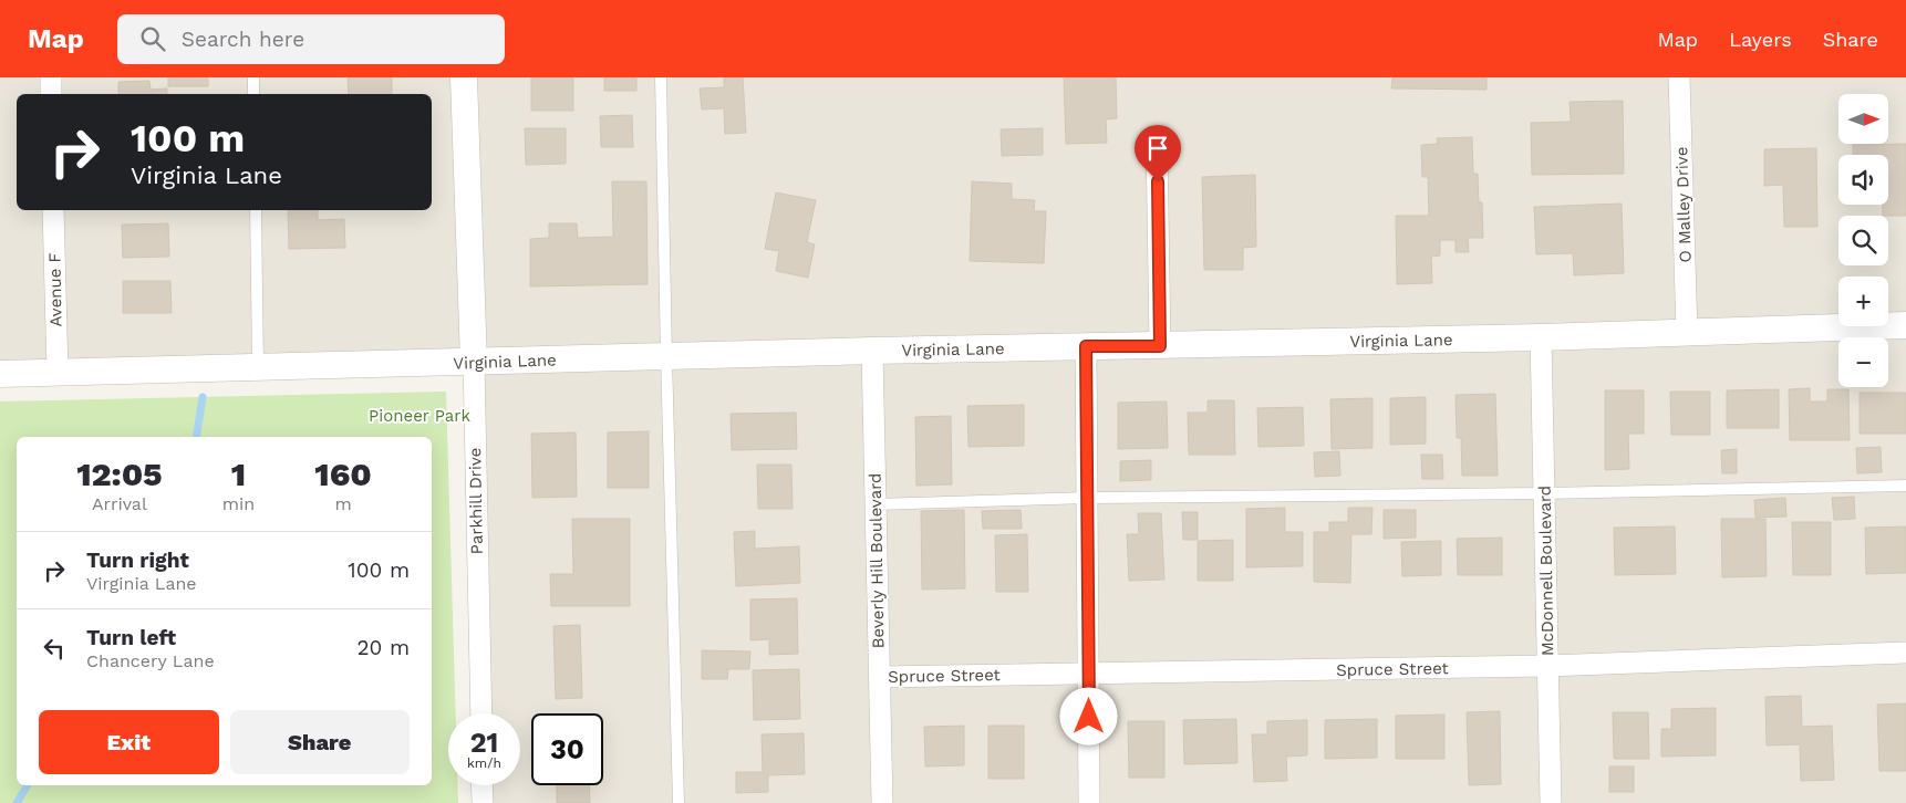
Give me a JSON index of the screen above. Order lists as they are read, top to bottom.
{
  "streets": {
    "street": [
      "O Malley Drive",
      "Avenue F",
      "Virginia Lane",
      "Parkhill Drive",
      "Beverly Hill Boulevard",
      "McDonnell Boulevard",
      "Spruce Street"
    ]
  },
  "crossings": [
    ["O Malley Drive", "Virginia Lane"],
    ["Avenue F", "Virginia Lane"],
    ["Virginia Lane", "Parkhill Drive"],
    ["Virginia Lane", "Beverly Hill Boulevard"],
    ["Virginia Lane", "McDonnell Boulevard"],
    ["Beverly Hill Boulevard", "Spruce Street"],
    ["McDonnell Boulevard", "Spruce Street"]
  ],
  "parks": ["Pioneer Park"],
  "north": "right",
  "page": {
    "header": "Map",
    "search": "Search here",
    "nav": ["Map", "Layers", "Share"],
    "map_buttons": ["+", "−"],
    "turn": ["100 m", "Virginia Lane"],
    "eta": [
      "12:05",
      "Arrival",
      "1",
      "min",
      "160",
      "m"
    ],
    "list": [
      {
        "name": "Turn right",
        "note": "Virginia Lane",
        "value": "100 m"
      },
      {
        "name": "Turn left",
        "note": "Chancery Lane",
        "value": "20 m"
      }
    ],
    "buttons": ["Exit", "Share"],
    "speed": "21 km/h",
    "limit": "30"
  }
}
